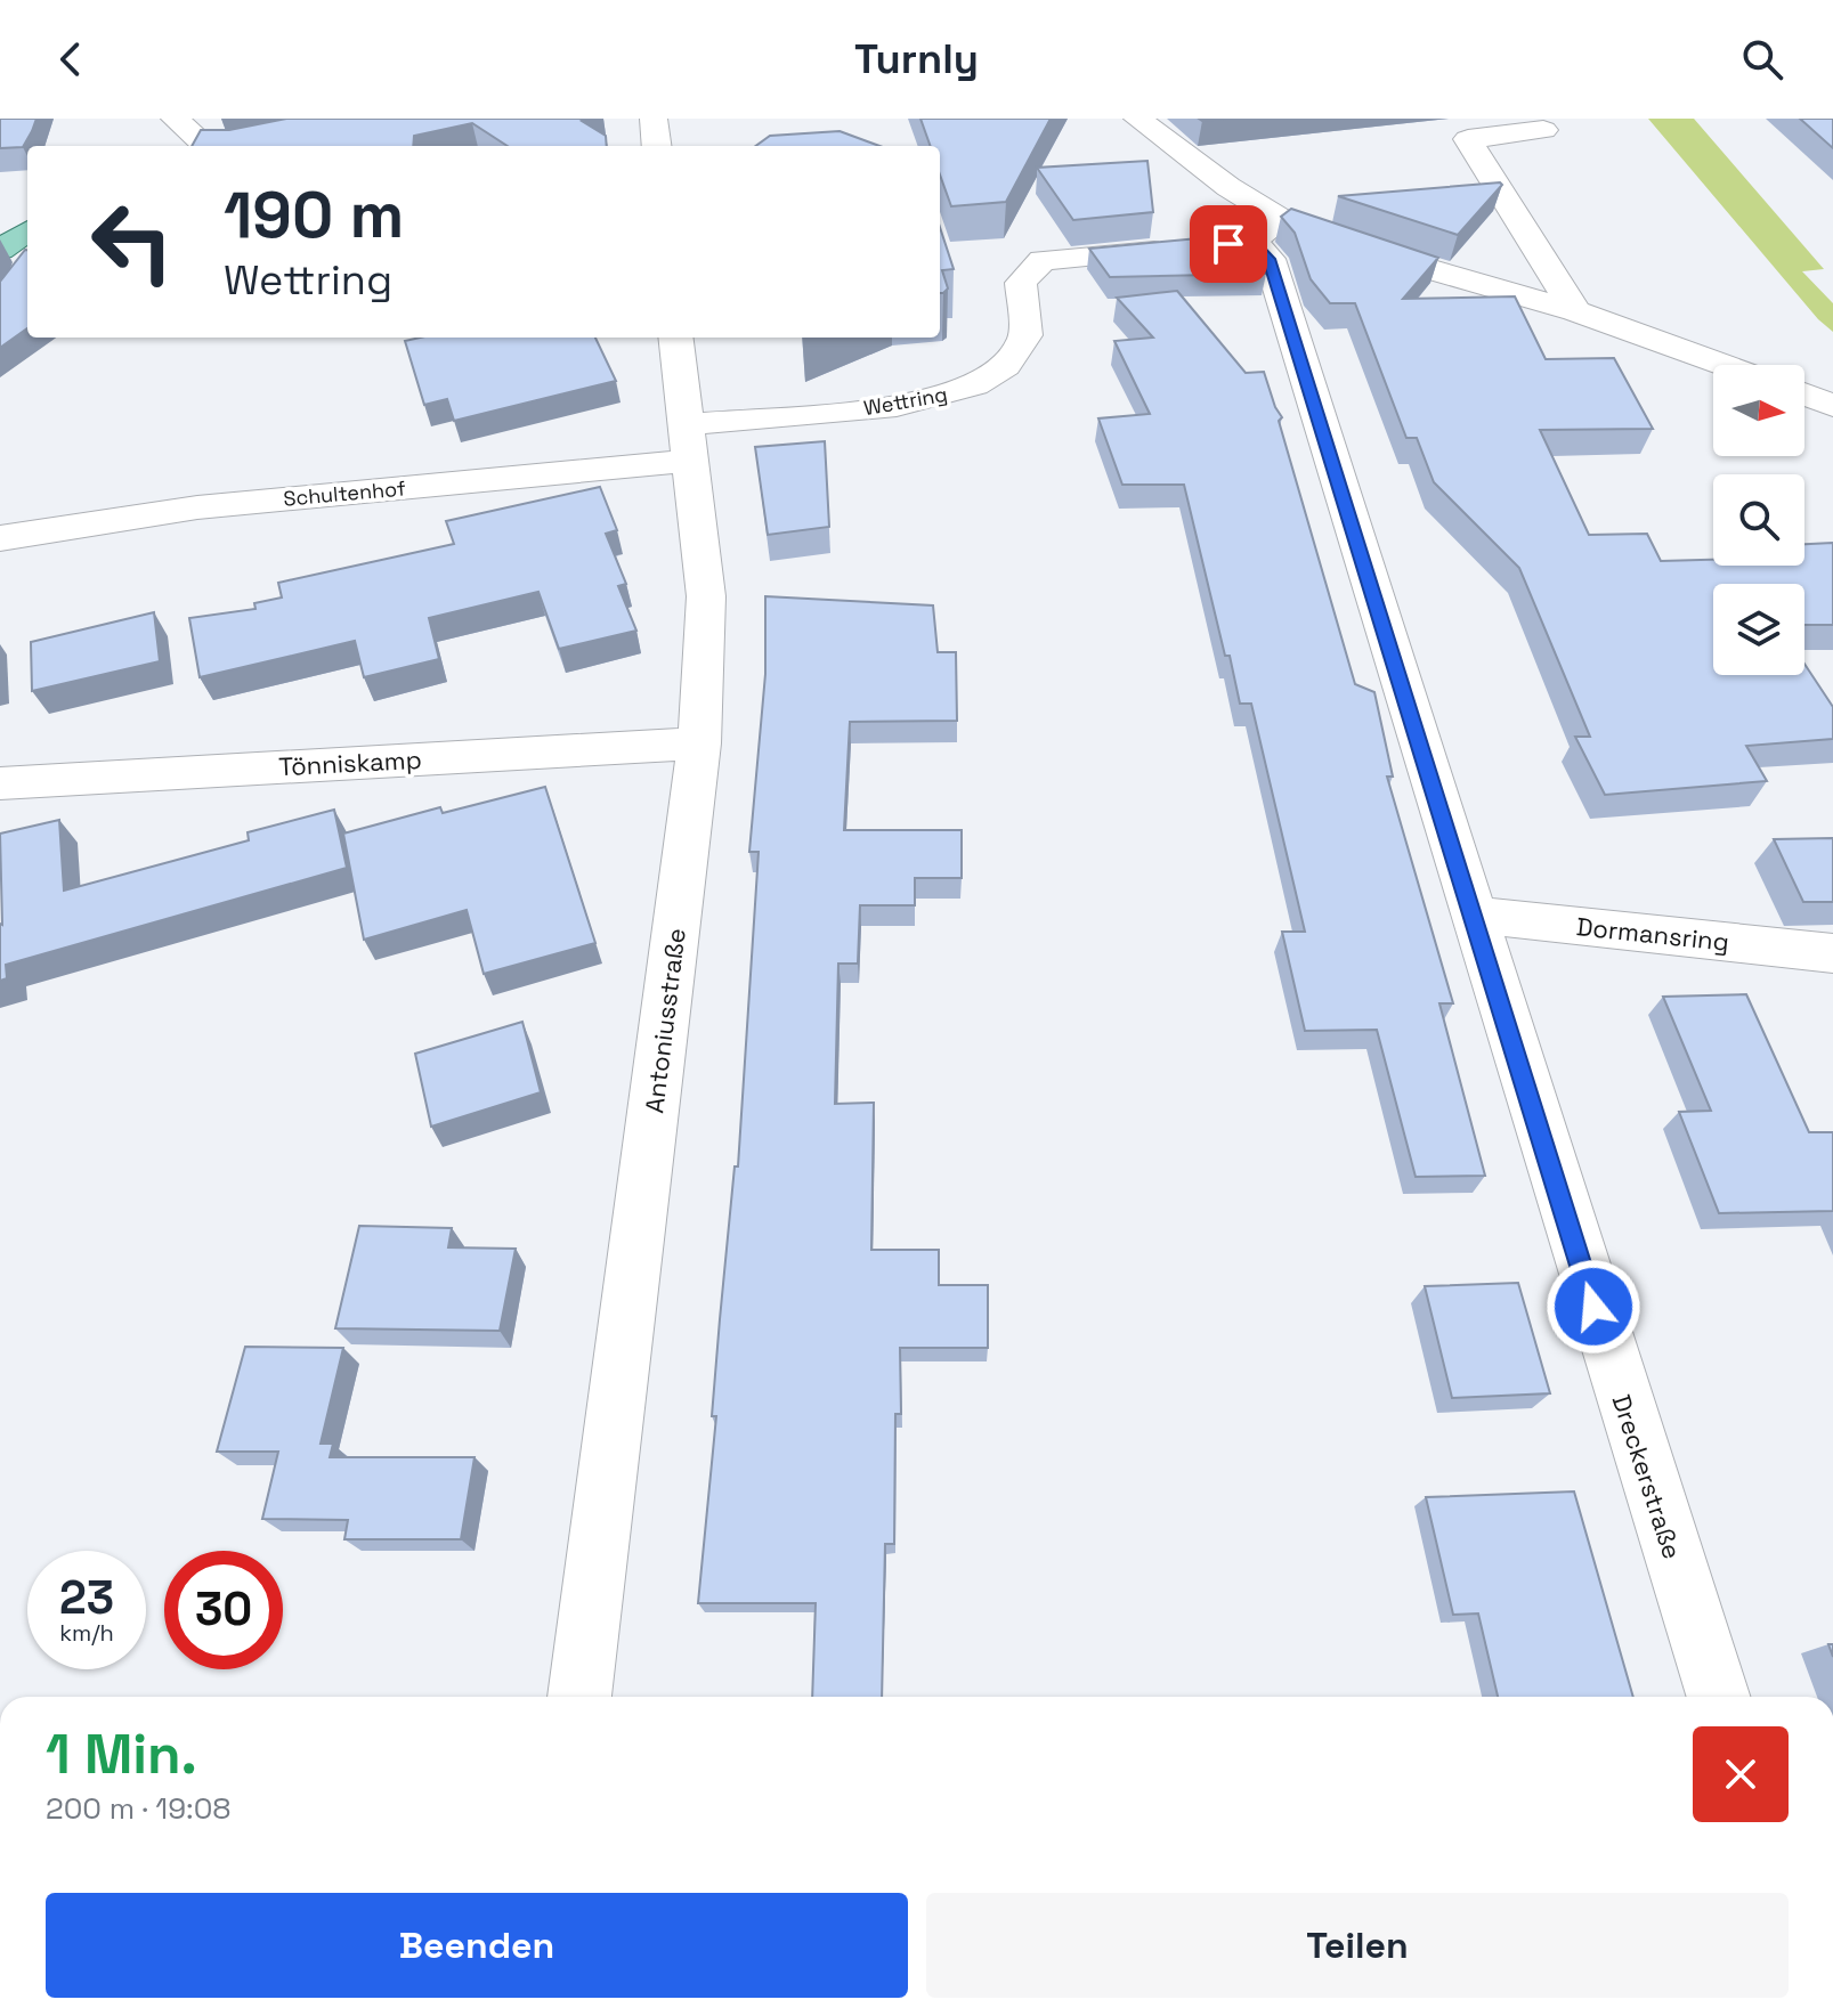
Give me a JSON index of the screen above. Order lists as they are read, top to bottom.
{
  "streets": {
    "street": [
      "Wettring",
      "Schultenhof",
      "Tönniskamp",
      "Dormansring",
      "Antoniusstraße",
      "Dreckerstraße"
    ]
  },
  "crossings": [
    ["Wettring", "Schultenhof"],
    ["Wettring", "Antoniusstraße"],
    ["Schultenhof", "Antoniusstraße"],
    ["Tönniskamp", "Antoniusstraße"],
    ["Dormansring", "Dreckerstraße"]
  ],
  "north": "right",
  "page": {
    "header": "Turnly",
    "turn": ["190 m", "Wettring"],
    "speed": "23 km/h",
    "limit": "30",
    "heading": ["1 Min.", "200 m · 19:08"],
    "buttons": ["Beenden", "Teilen"]
  }
}
